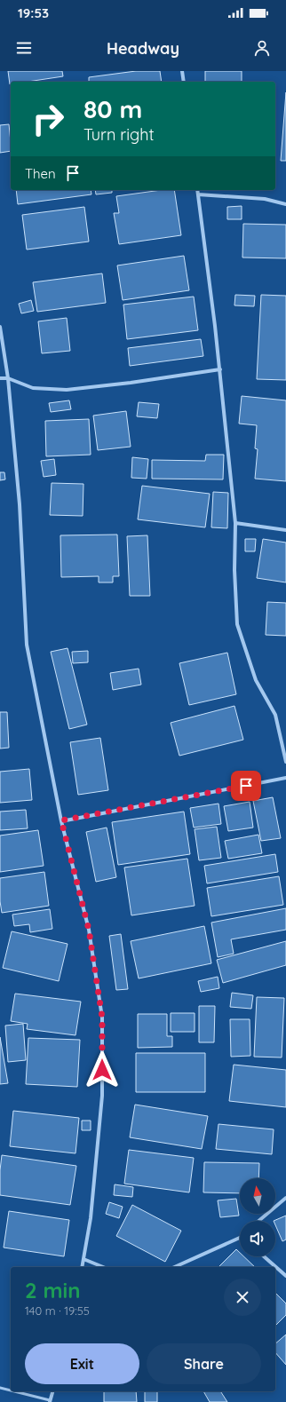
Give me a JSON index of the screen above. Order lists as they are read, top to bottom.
{
  "north": "top",
  "page": {
    "status": "19:53",
    "header": "Headway",
    "turn": ["80 m", "Turn right"],
    "then": "Then",
    "heading": ["2 min", "140 m · 19:55"],
    "buttons": ["Exit", "Share"]
  }
}
